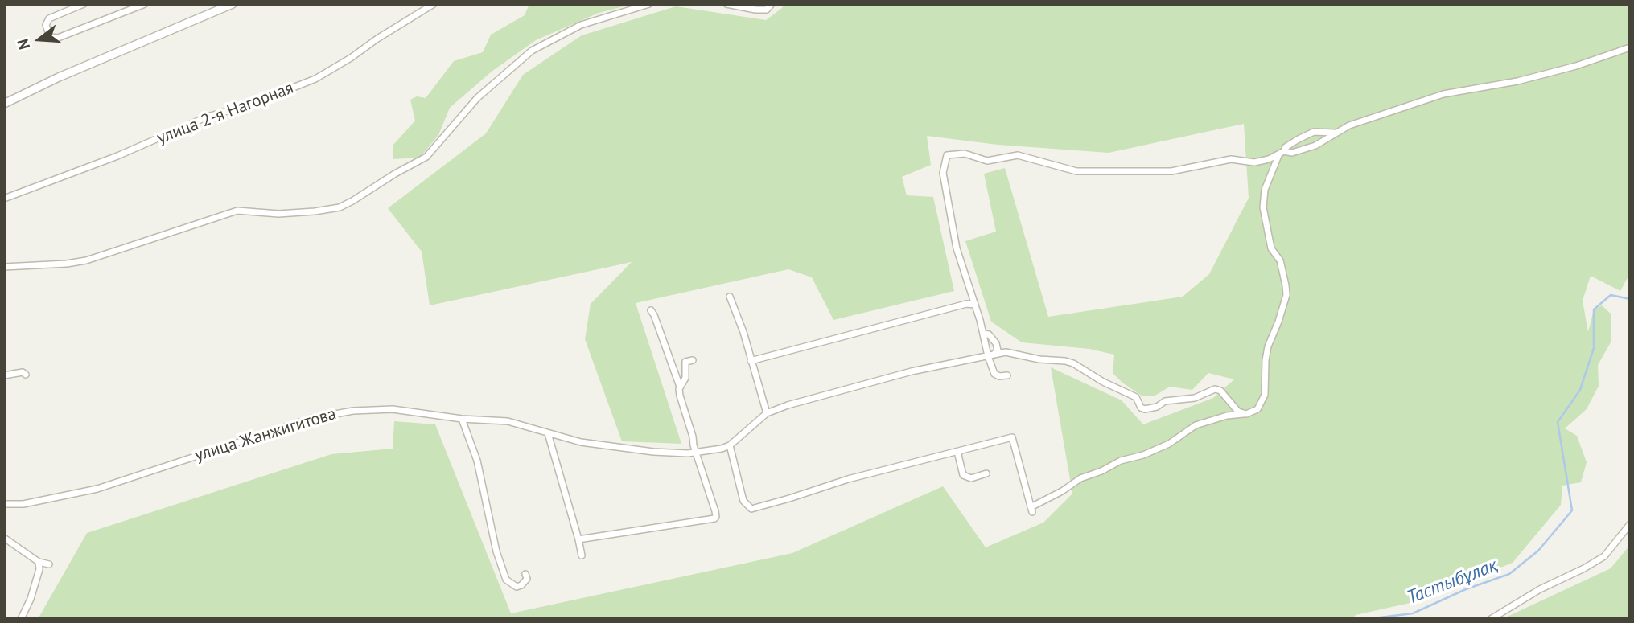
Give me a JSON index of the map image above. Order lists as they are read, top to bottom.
{
  "streets": {
    "street": ["улица 2-я Нагорная", "улица Жанжигитова"]
  },
  "water": ["Тастыбұлақ"],
  "north": "left"
}
